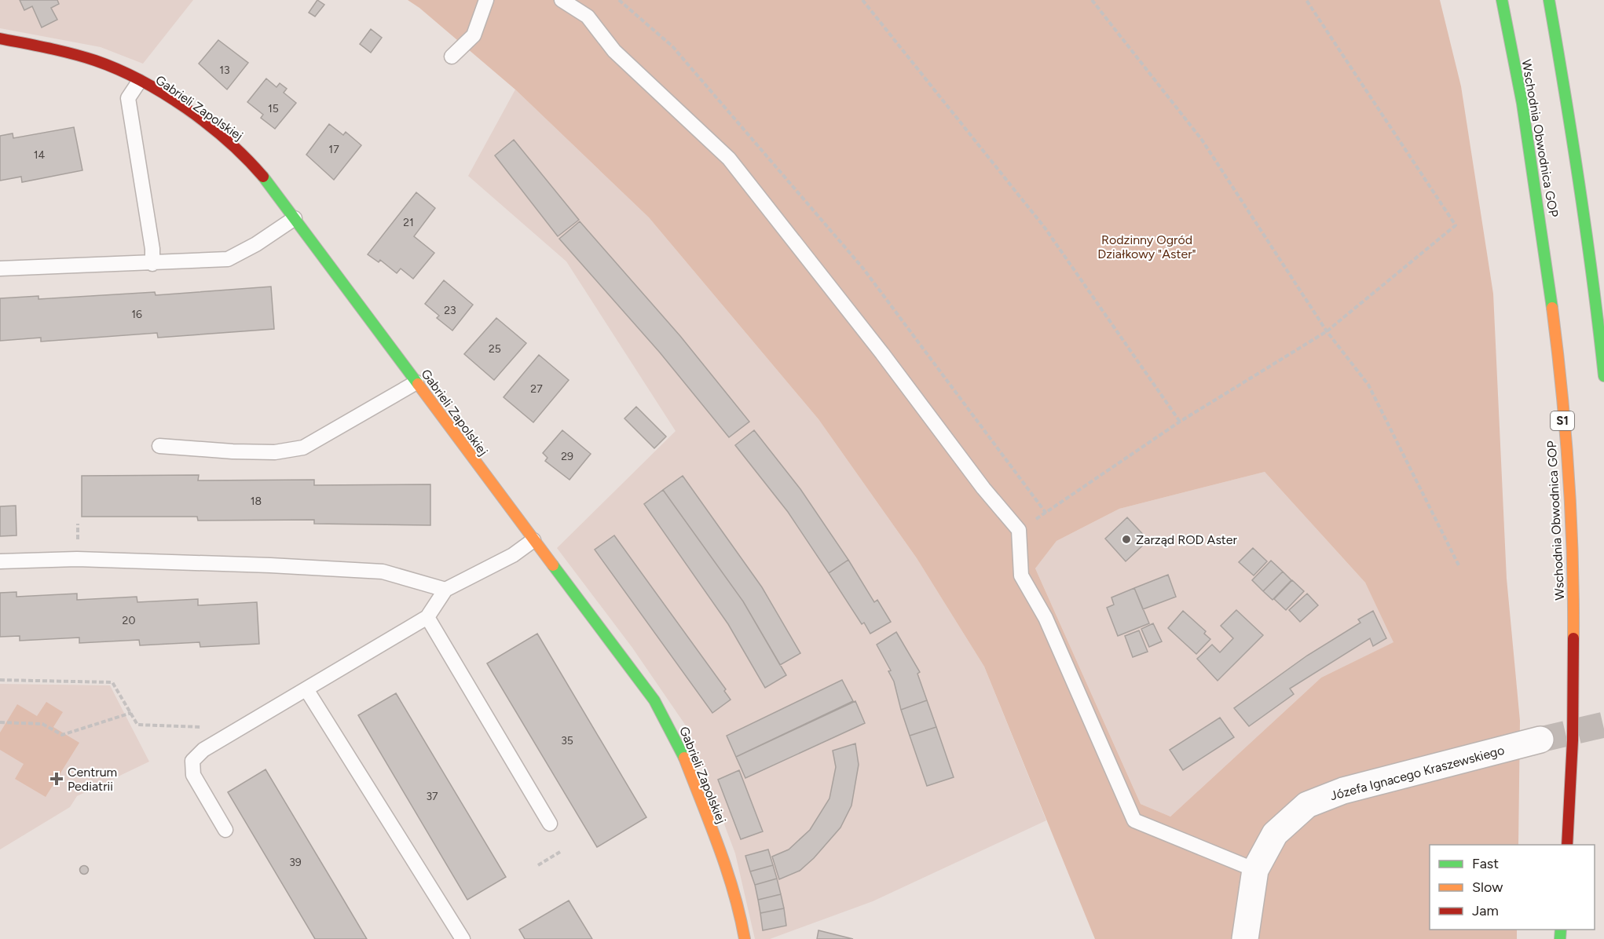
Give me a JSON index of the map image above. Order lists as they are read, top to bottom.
{
  "streets": {
    "main road": ["Gabrieli Zapolskiej", "Wschodnia Obwodnica GOP", "S1"],
    "street": ["Józefa Ignacego Kraszewskiego"]
  },
  "parks": ["Rodzinny Ogród Działkowy \"Aster\""],
  "places": {
    "other": ["Zarząd ROD Aster"],
    "health": ["Centrum Pediatrii"]
  },
  "house_numbers": [
    "13",
    "15",
    "17",
    "14",
    "21",
    "23",
    "16",
    "25",
    "27",
    "29",
    "18",
    "20",
    "35",
    "37",
    "39"
  ],
  "legend": ["Fast", "Slow", "Jam"]
}
